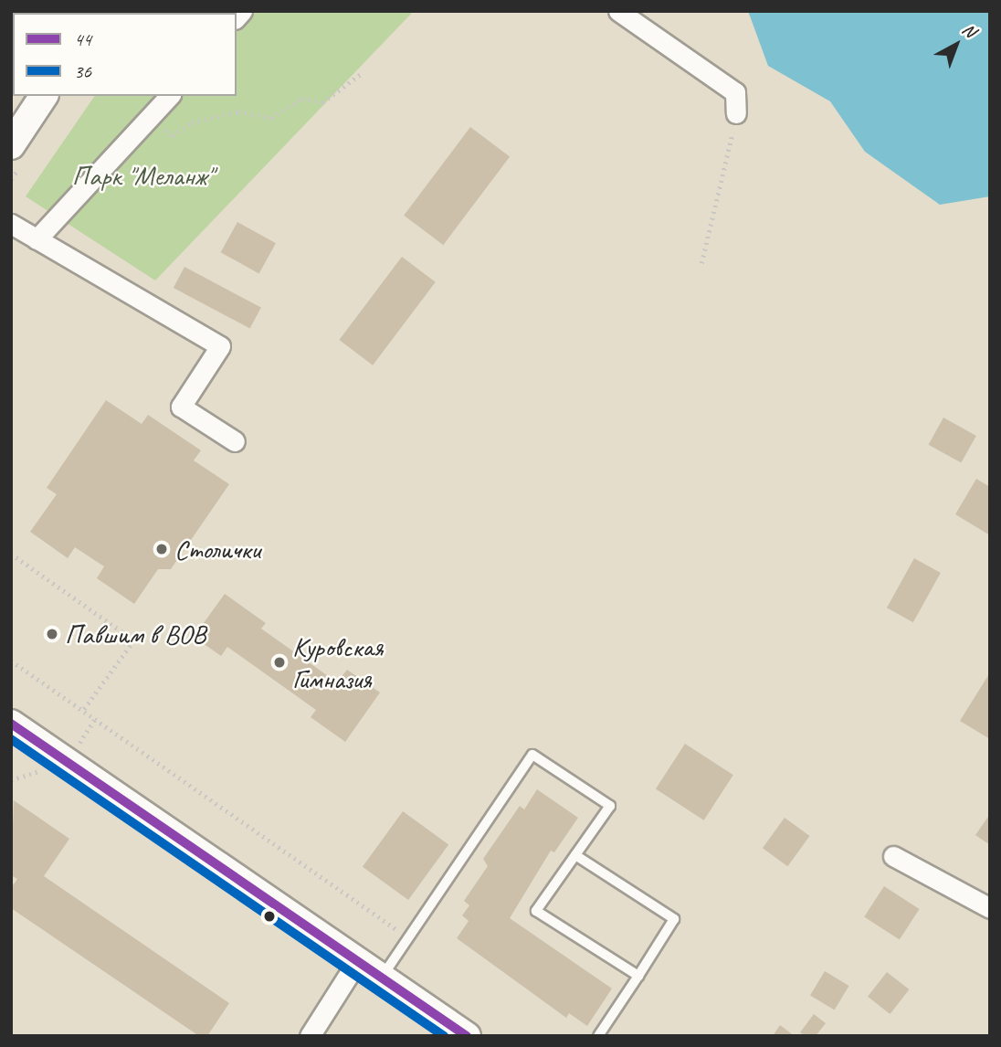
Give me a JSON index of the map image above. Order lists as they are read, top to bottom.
{
  "parks": ["Парк \"Меланж\""],
  "places": ["Столички", "Павшим в ВОВ", "Куровская Гимназия"],
  "lines": ["transit line 44", "transit line 36"],
  "legend": ["44", "36"],
  "north": "top right"
}
